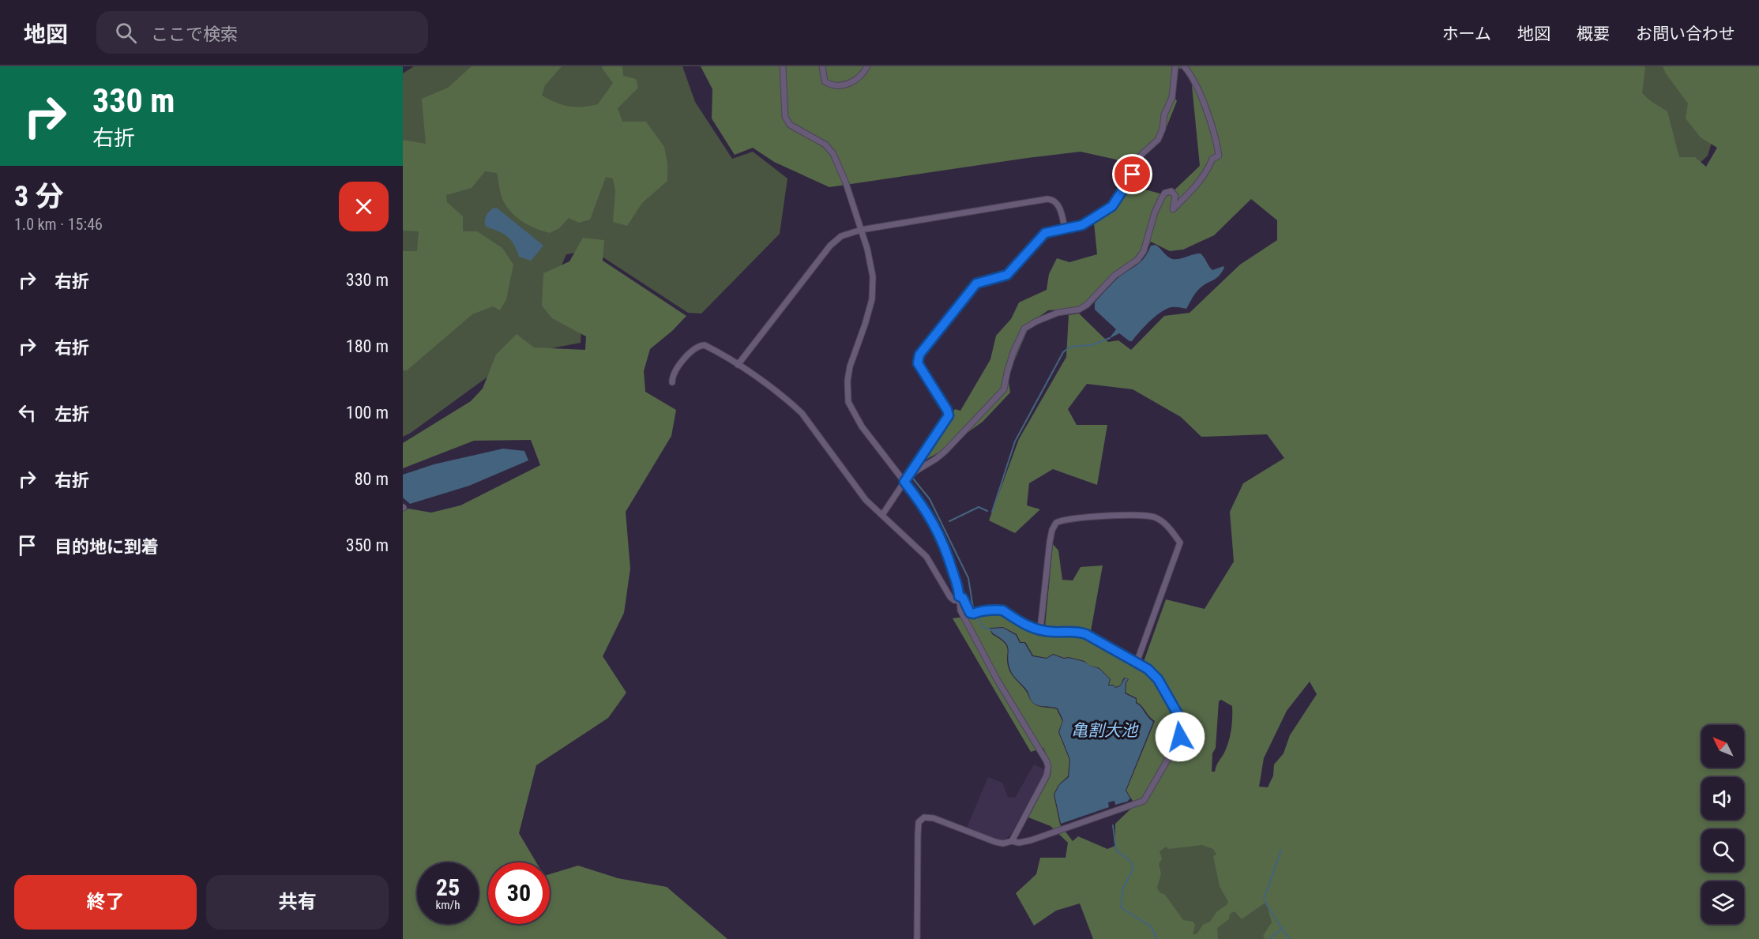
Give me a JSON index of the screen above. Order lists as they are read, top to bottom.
{
  "water": ["亀割大池"],
  "north": "top left",
  "page": {
    "header": "地図",
    "search": "ここで検索",
    "nav": [
      "ホーム",
      "地図",
      "概要",
      "お問い合わせ"
    ],
    "turn": ["330 m", "右折"],
    "heading": ["3 分", "1.0 km · 15:46"],
    "list": [
      {
        "name": "右折",
        "value": "330 m"
      },
      {
        "name": "右折",
        "value": "180 m"
      },
      {
        "name": "左折",
        "value": "100 m"
      },
      {
        "name": "右折",
        "value": "80 m"
      },
      {
        "name": "目的地に到着",
        "value": "350 m"
      }
    ],
    "speed": "25 km/h",
    "limit": "30",
    "buttons": ["終了", "共有"]
  }
}
